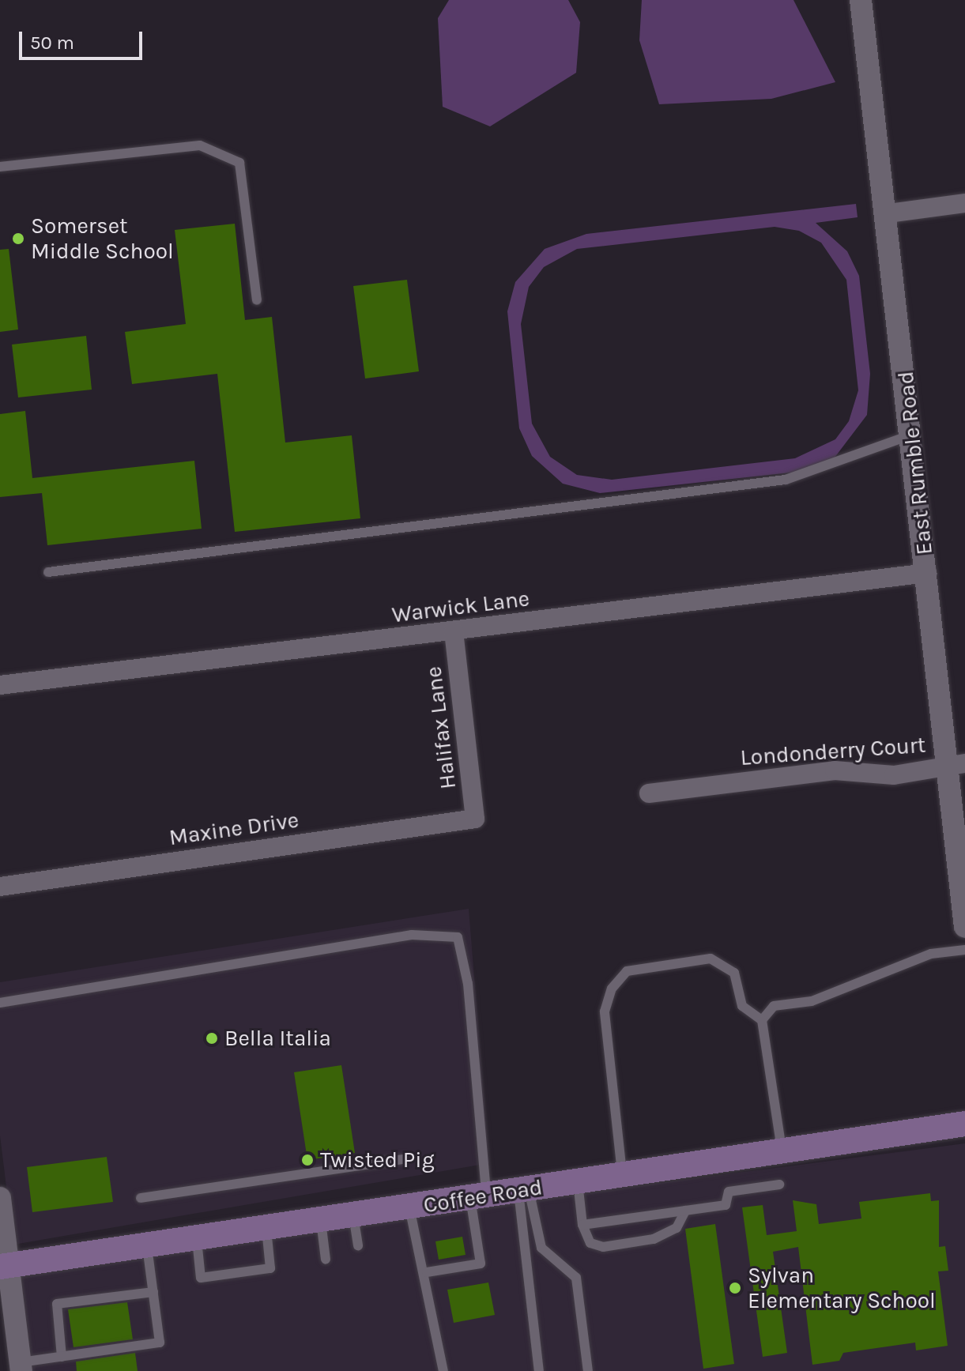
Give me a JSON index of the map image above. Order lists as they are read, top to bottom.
{
  "streets": {
    "main road": ["Coffee Road"],
    "street": [
      "East Rumble Road",
      "Warwick Lane",
      "Halifax Lane",
      "Londonderry Court",
      "Maxine Drive"
    ]
  },
  "crossings": [
    ["East Rumble Road", "Warwick Lane"],
    ["East Rumble Road", "Londonderry Court"],
    ["Warwick Lane", "Halifax Lane"],
    ["Halifax Lane", "Maxine Drive"]
  ],
  "places": [
    "Somerset Middle School",
    "Bella Italia",
    "Twisted Pig",
    "Sylvan Elementary School"
  ],
  "scale_bar": "50 m"
}
